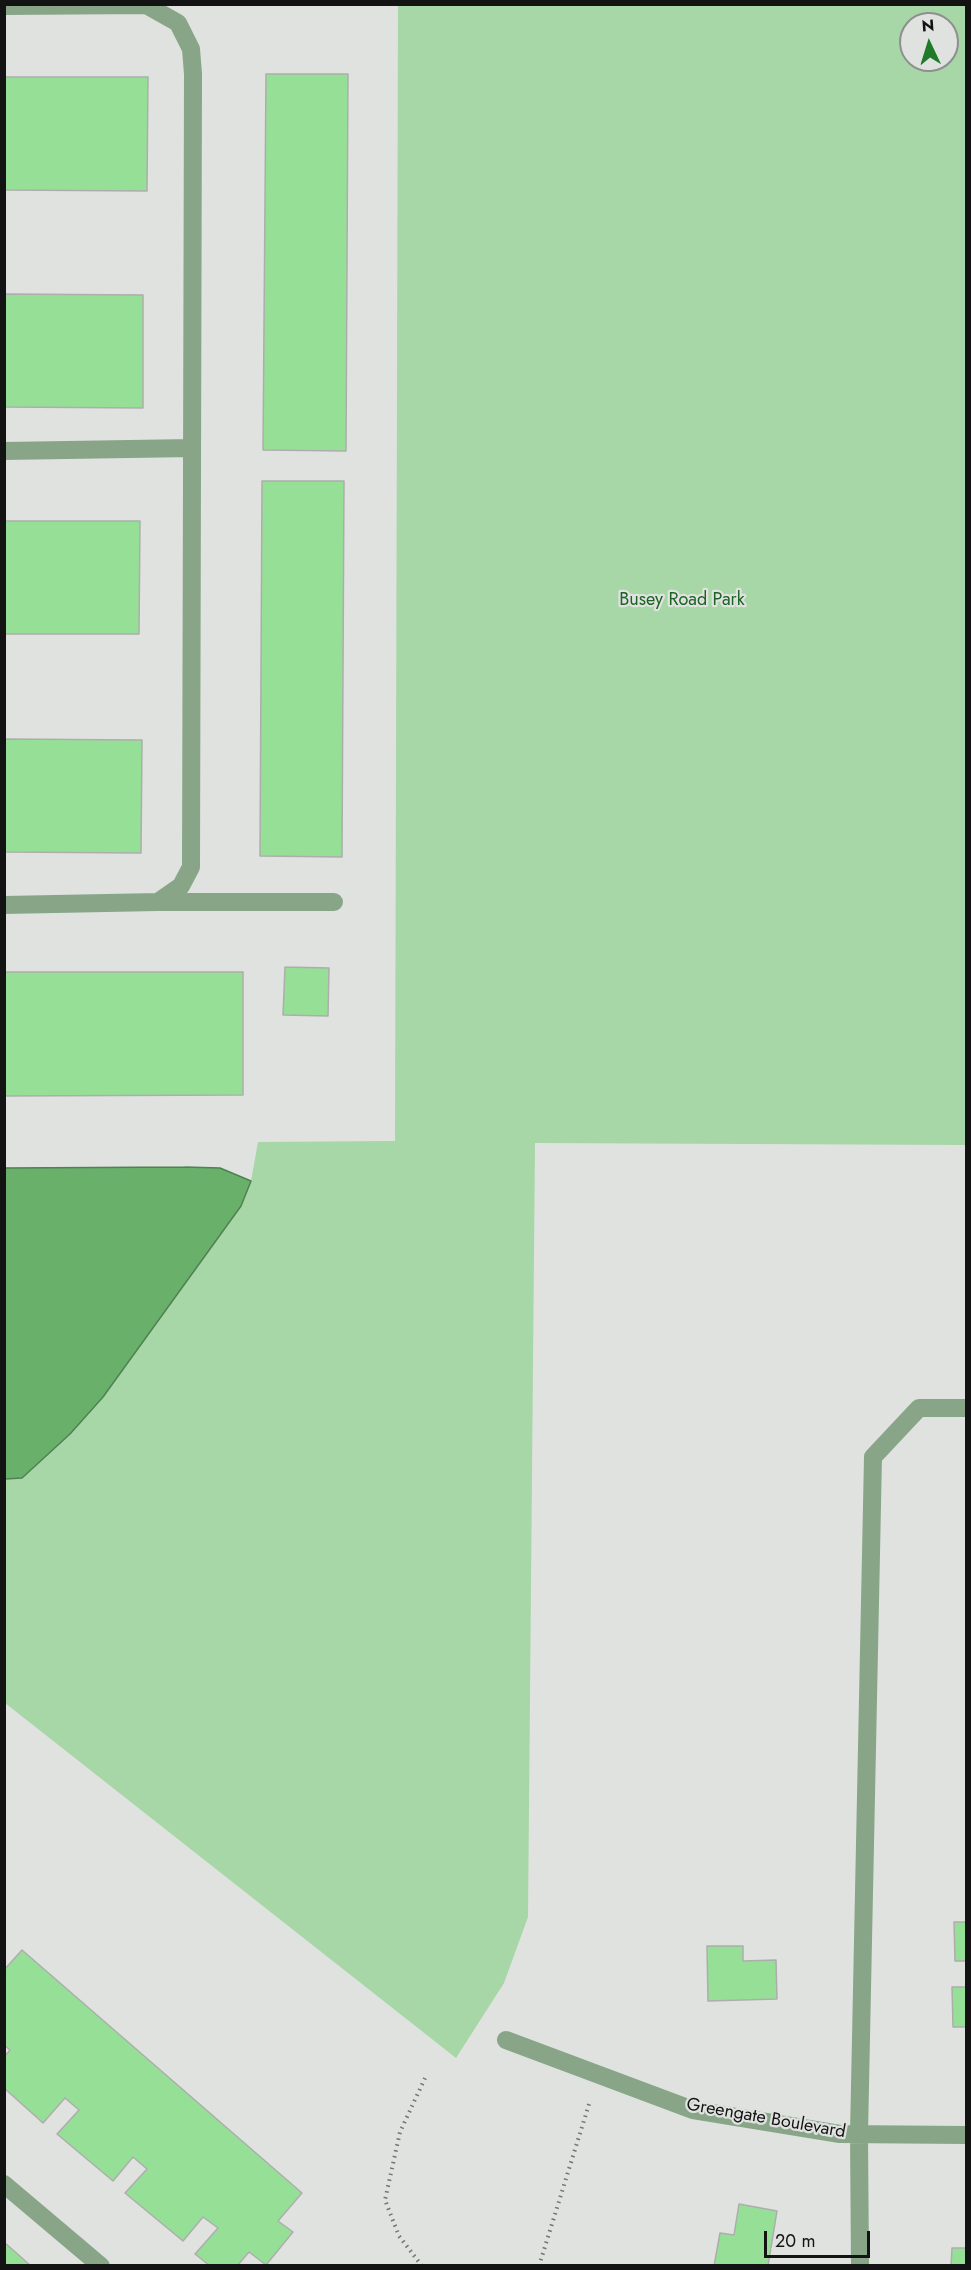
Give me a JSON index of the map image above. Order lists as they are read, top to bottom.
{
  "streets": {
    "street": ["Greengate Boulevard"]
  },
  "parks": ["Busey Road Park"],
  "scale_bar": "20 m",
  "north": "top"
}
